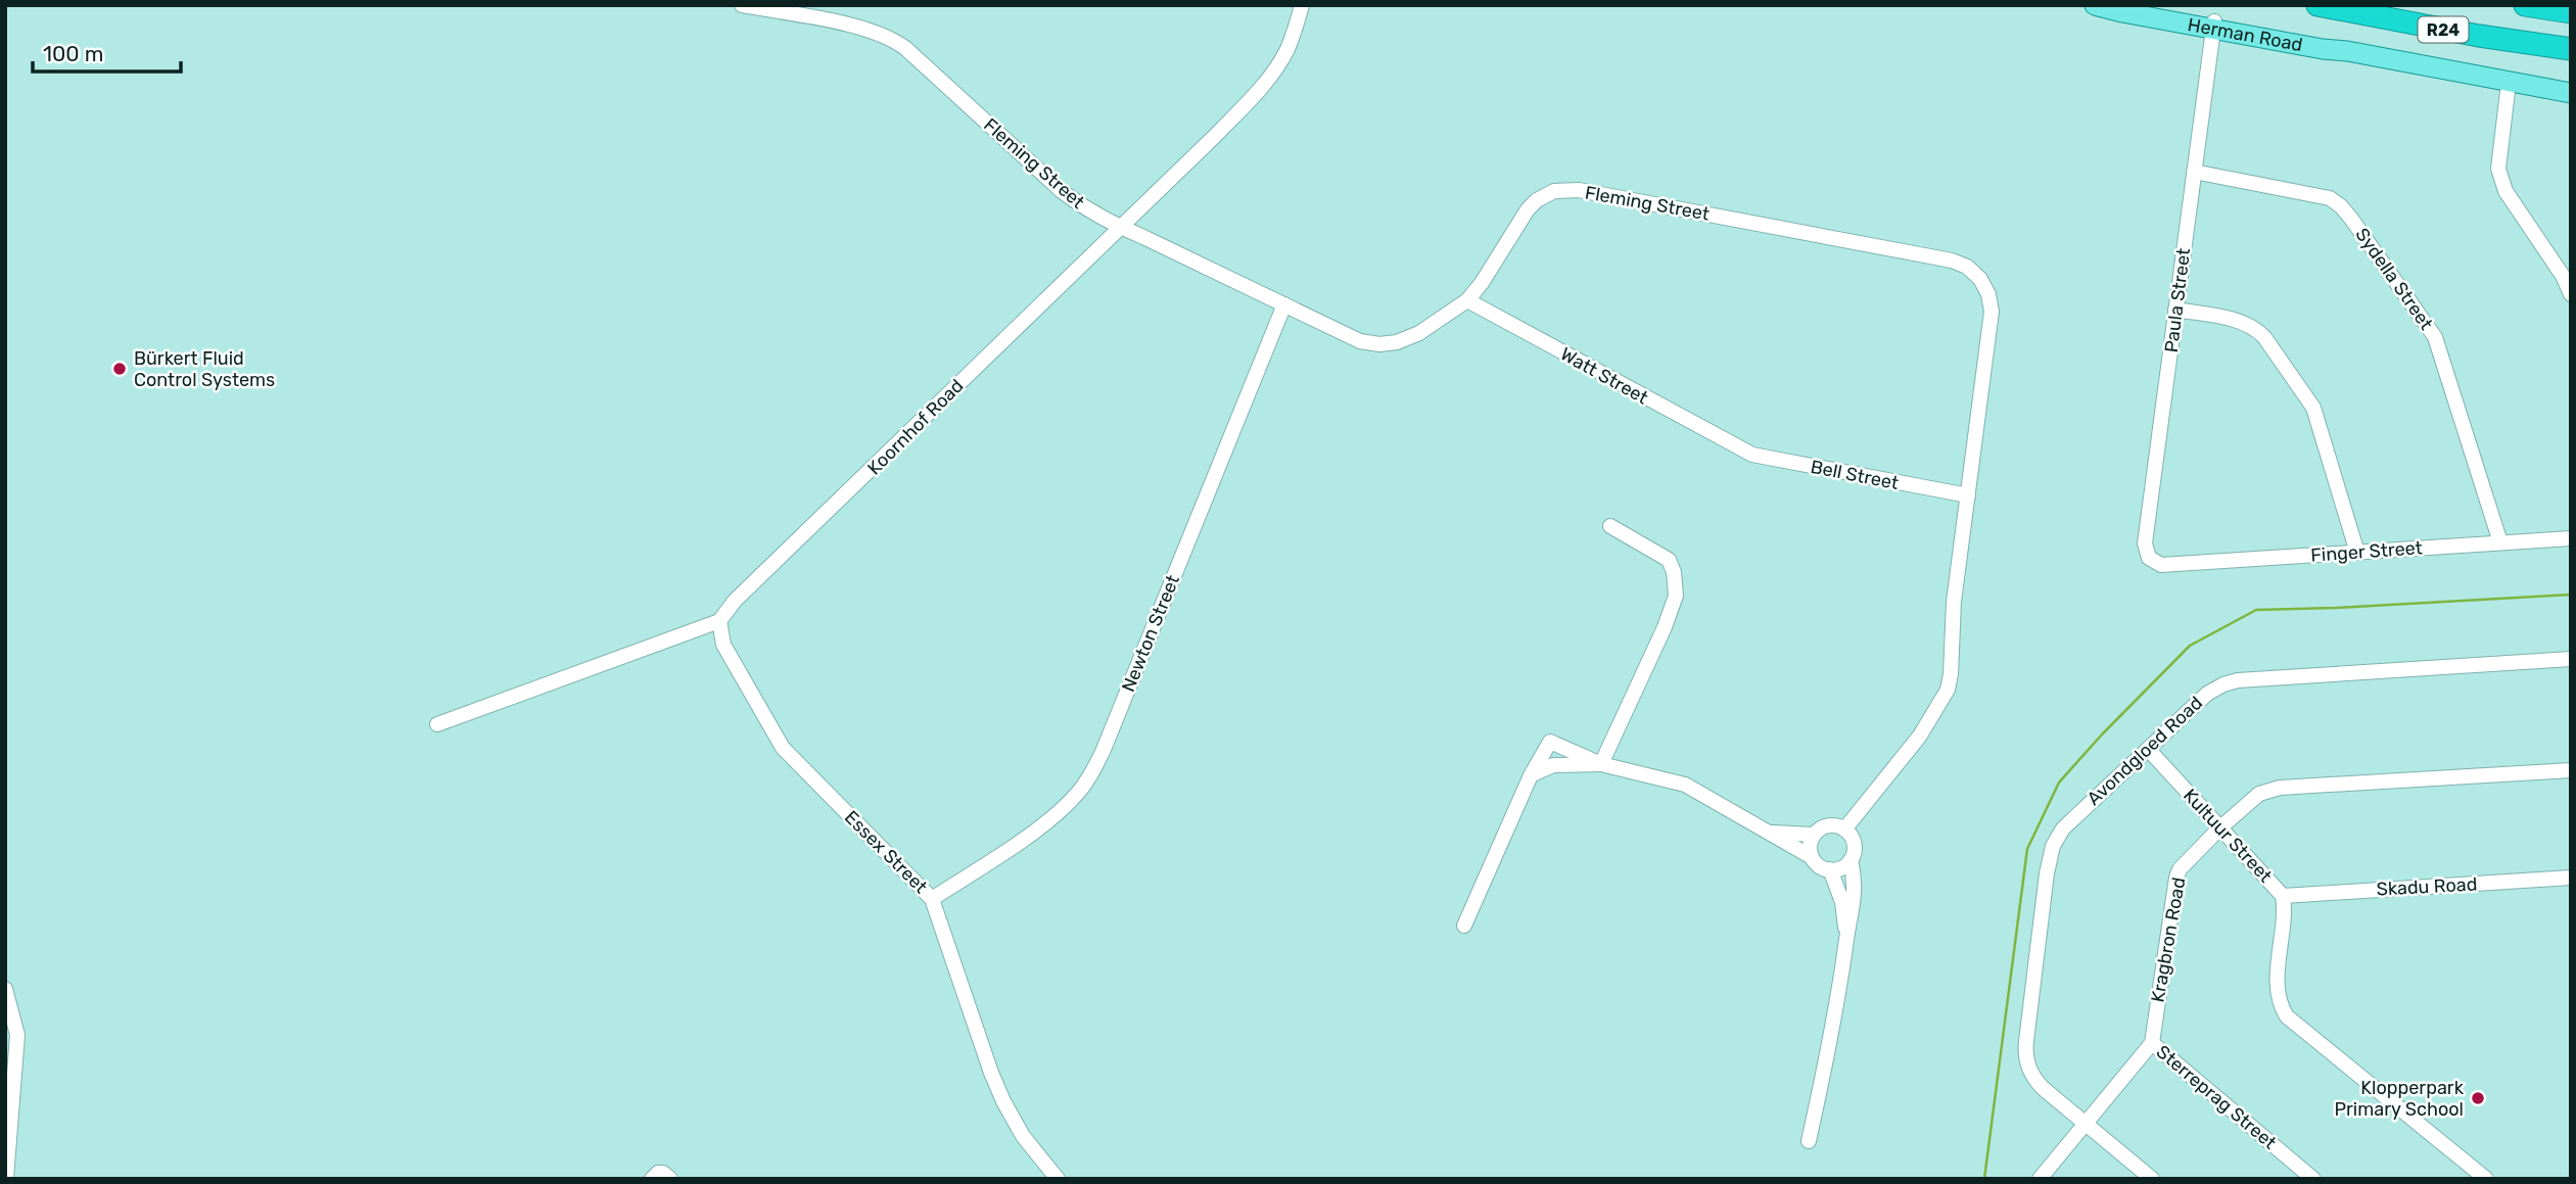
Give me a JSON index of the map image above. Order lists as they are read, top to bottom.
{
  "streets": {
    "highway": ["R24"],
    "main road": ["Herman Road"],
    "street": [
      "Fleming Street",
      "Sydella Street",
      "Paula Street",
      "Watt Street",
      "Koornhof Road",
      "Bell Street",
      "Finger Street",
      "Newton Street",
      "Avondgloed Road",
      "Kultuur Street",
      "Essex Street",
      "Skadu Road",
      "Kragbron Road",
      "Sterreprag Street"
    ]
  },
  "crossings": [
    ["Herman Road", "Paula Street"],
    ["Fleming Street", "Watt Street"],
    ["Fleming Street", "Koornhof Road"],
    ["Fleming Street", "Bell Street"],
    ["Fleming Street", "Newton Street"],
    ["Sydella Street", "Paula Street"],
    ["Sydella Street", "Finger Street"],
    ["Paula Street", "Finger Street"],
    ["Watt Street", "Bell Street"],
    ["Koornhof Road", "Essex Street"],
    ["Newton Street", "Essex Street"],
    ["Avondgloed Road", "Kultuur Street"],
    ["Kultuur Street", "Skadu Road"],
    ["Kultuur Street", "Kragbron Road"],
    ["Kragbron Road", "Sterreprag Street"]
  ],
  "places": ["Bürkert Fluid Control Systems", "Klopperpark Primary School"],
  "scale_bar": "100 m"
}
